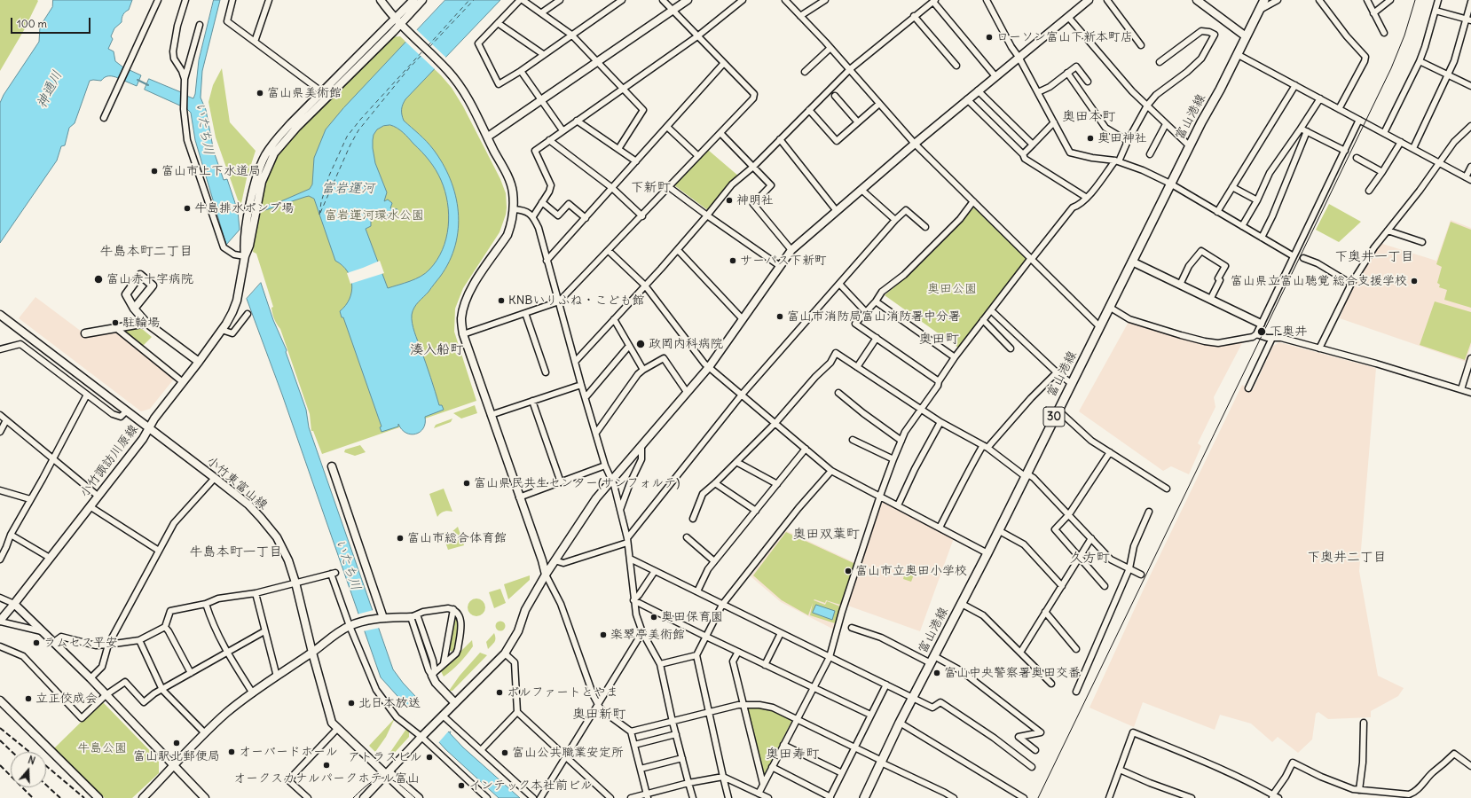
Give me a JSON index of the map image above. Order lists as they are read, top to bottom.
{
  "streets": {
    "main road": ["富山港線", "30"],
    "street": ["小竹諏訪川原線", "小竹東富山線"]
  },
  "crossings": [
    ["小竹諏訪川原線", "小竹東富山線"]
  ],
  "districts": [
    "奥田本町",
    "下新町",
    "牛島本町二丁目",
    "下奥井一丁目",
    "奥田町",
    "湊入船町",
    "奥田双葉町",
    "牛島本町一丁目",
    "下奥井二丁目",
    "久方町",
    "奥田新町",
    "奥田寿町"
  ],
  "water": ["神通川", "いたち川", "富岩運河"],
  "parks": ["富岩運河環水公園", "奥田公園", "牛島公園"],
  "places": [
    "ローソン富山下新本町店",
    "富山県美術館",
    "奥田神社",
    "富山市上下水道局",
    "神明社",
    "牛島排水ポンプ場",
    "サーパス下新町",
    "富山赤十字病院",
    "富山県立富山聴覚 総合支援学校",
    "KNBいりふね・こども館",
    "富山市消防局富山消防署中分署",
    "駐輪場",
    "下奥井",
    "政岡内科病院",
    "富山県民共生センター(サンフォルテ)",
    "富山市総合体育館",
    "富山市立奥田小学校",
    "奥田保育園",
    "楽翠亭美術館",
    "ラムセス平安",
    "富山中央警察署奥田交番",
    "ボルファートとやま",
    "立正佼成会",
    "北日本放送",
    "富山駅北郵便局",
    "オーバードホール",
    "富山公共職業安定所",
    "アトラスビル",
    "オークスカナルパークホテル富山",
    "インテック本社前ビル"
  ],
  "scale_bar": "100 m",
  "north": "top"
}
